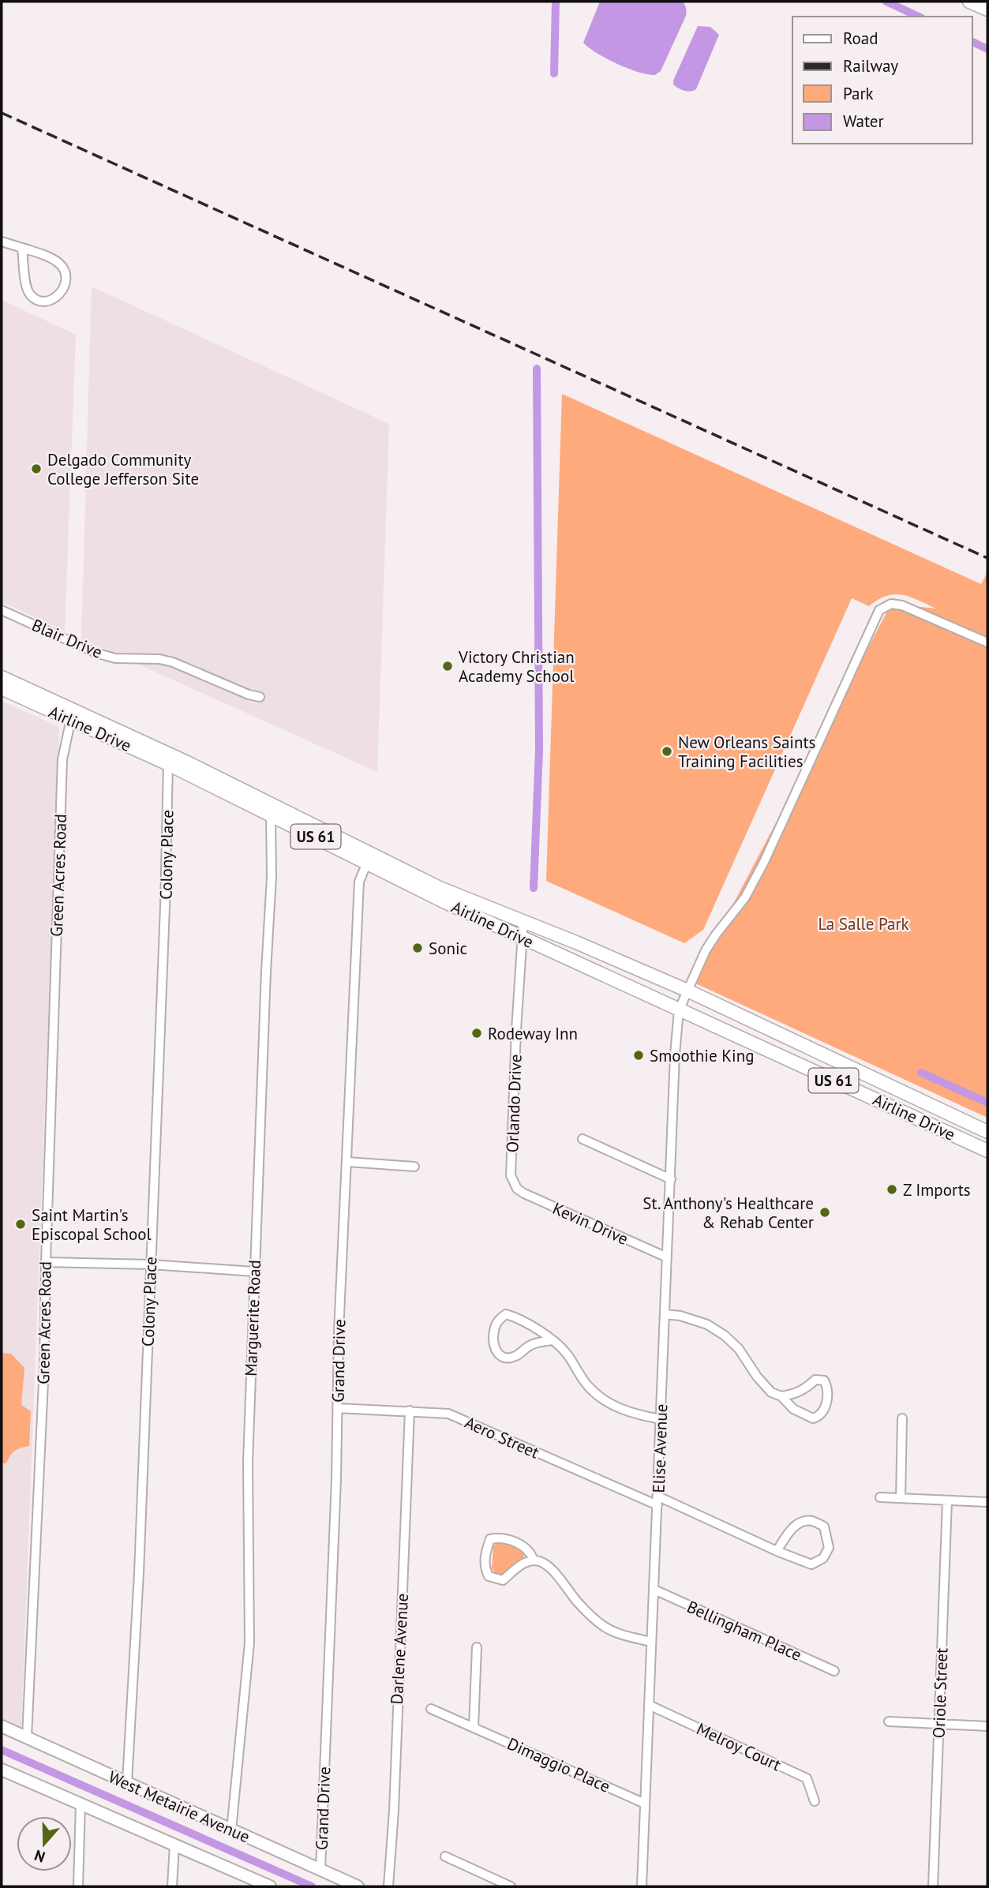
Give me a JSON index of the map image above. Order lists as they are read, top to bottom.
{
  "streets": {
    "highway": ["Airline Drive", "US 61"],
    "main road": ["West Metairie Avenue"],
    "street": [
      "Blair Drive",
      "Colony Place",
      "Green Acres Road",
      "Orlando Drive",
      "Kevin Drive",
      "Marguerite Road",
      "Grand Drive",
      "Aero Street",
      "Elise Avenue",
      "Bellingham Place",
      "Darlene Avenue",
      "Oriole Street",
      "Melroy Court",
      "Dimaggio Place"
    ]
  },
  "crossings": [
    ["Airline Drive", "Colony Place"],
    ["Airline Drive", "Green Acres Road"],
    ["Airline Drive", "Orlando Drive"],
    ["Airline Drive", "Marguerite Road"],
    ["Airline Drive", "Grand Drive"],
    ["Airline Drive", "Elise Avenue"],
    ["Colony Place", "West Metairie Avenue"],
    ["Green Acres Road", "West Metairie Avenue"],
    ["Orlando Drive", "Kevin Drive"],
    ["Kevin Drive", "Elise Avenue"],
    ["Marguerite Road", "West Metairie Avenue"],
    ["Grand Drive", "Aero Street"],
    ["Grand Drive", "West Metairie Avenue"],
    ["Aero Street", "Elise Avenue"],
    ["Aero Street", "Darlene Avenue"],
    ["Elise Avenue", "Bellingham Place"],
    ["Elise Avenue", "Melroy Court"],
    ["Elise Avenue", "Dimaggio Place"]
  ],
  "parks": ["La Salle Park"],
  "places": [
    "Delgado Community College Jefferson Site",
    "Victory Christian Academy School",
    "New Orleans Saints Training Facilities",
    "Sonic",
    "Rodeway Inn",
    "Smoothie King",
    "Z Imports",
    "St. Anthony's Healthcare & Rehab Center",
    "Saint Martin's Episcopal School"
  ],
  "legend": [
    "Road",
    "Railway",
    "Park",
    "Water"
  ],
  "north": "bottom"
}
